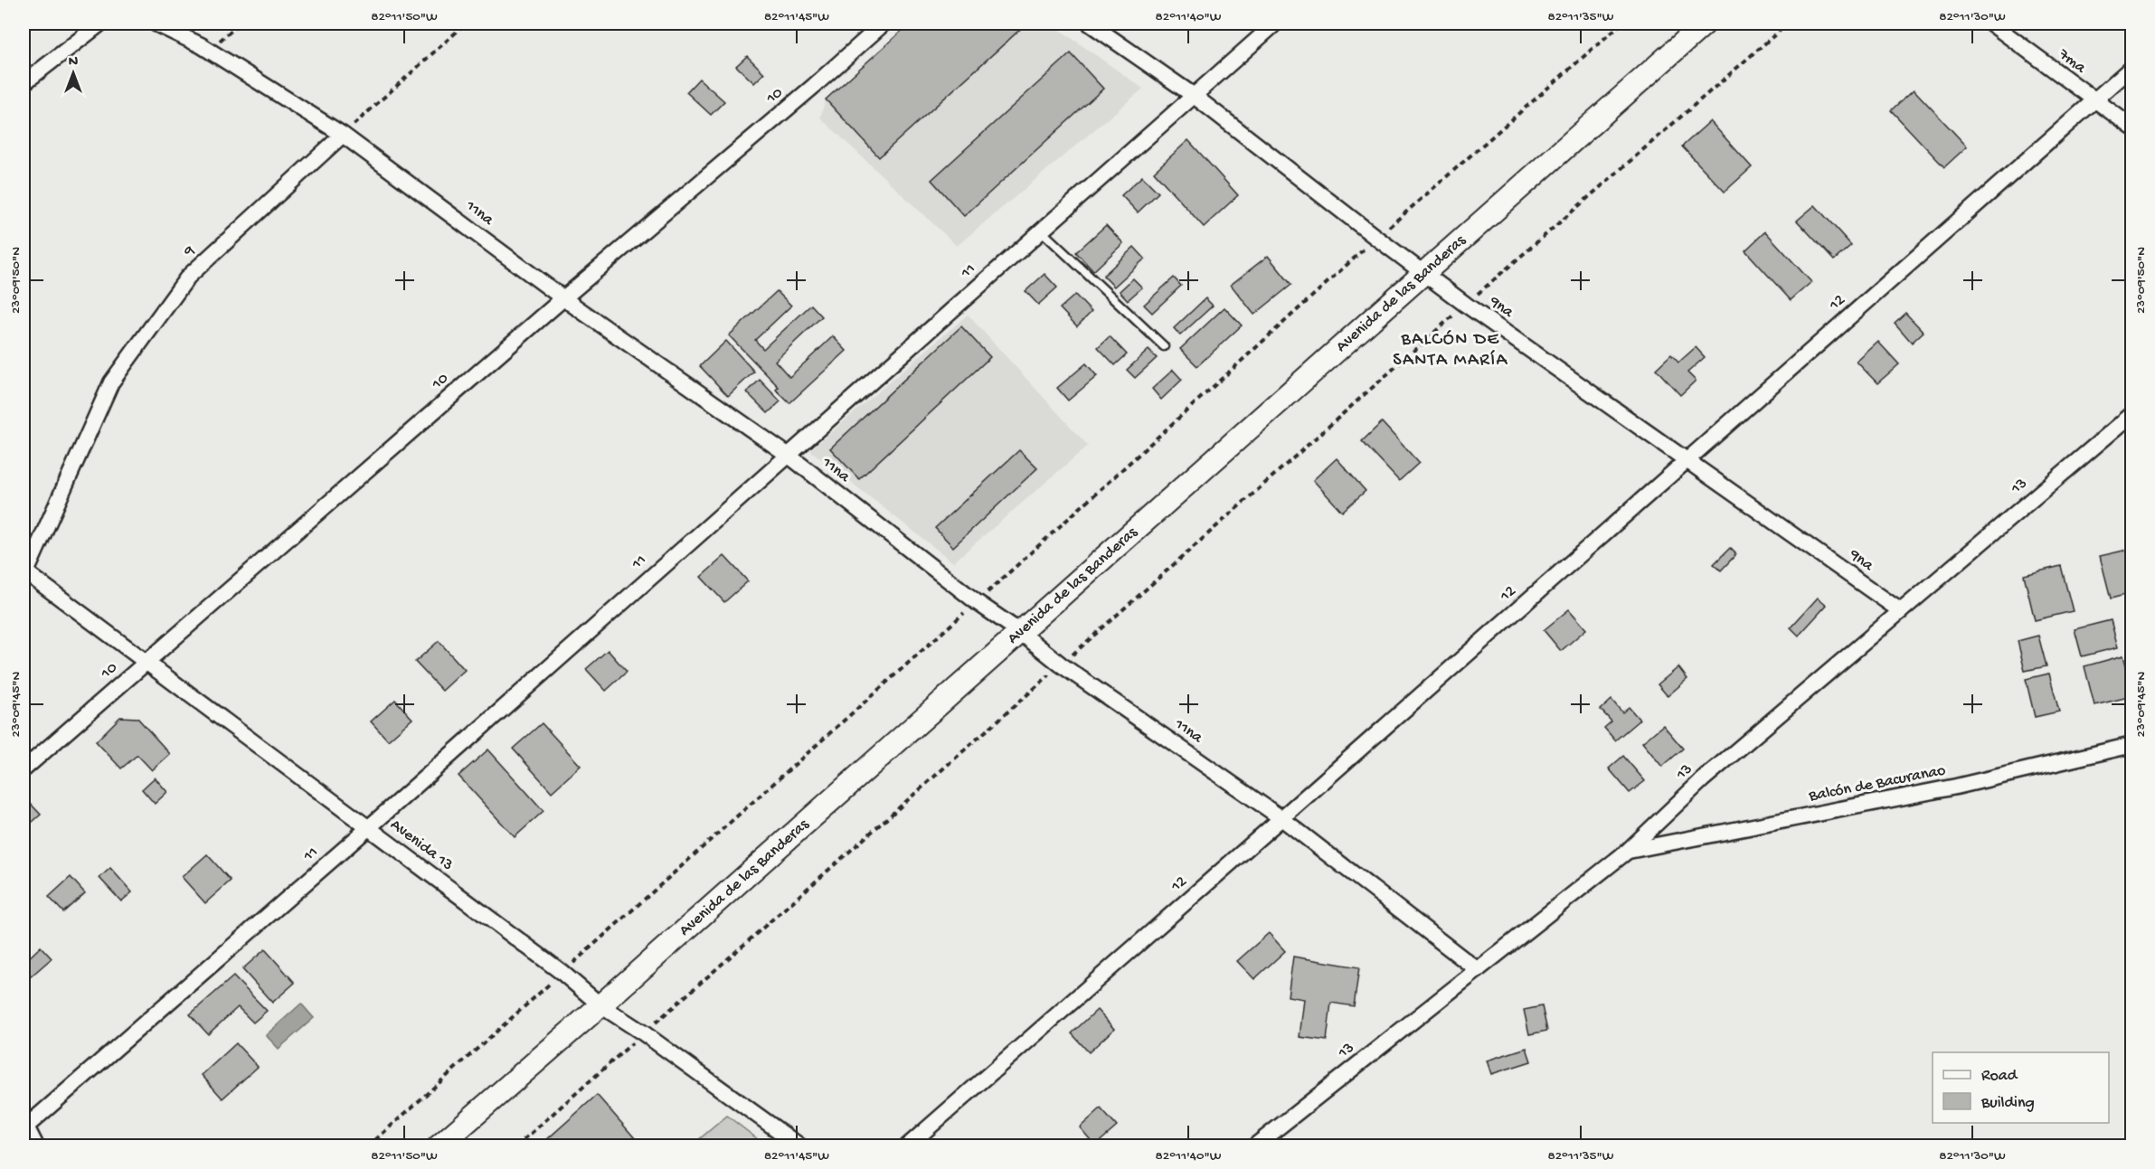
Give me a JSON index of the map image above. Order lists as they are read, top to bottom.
{
  "streets": {
    "street": [
      "7ma",
      "10",
      "11na",
      "9",
      "11",
      "Avenida de las Banderas",
      "12",
      "9na",
      "13",
      "Balcón de Bacuranao",
      "Avenida 13"
    ]
  },
  "crossings": [
    ["7ma", "12"],
    ["10", "11na"],
    ["10", "Avenida 13"],
    ["11na", "9"],
    ["11na", "11"],
    ["11na", "Avenida de las Banderas"],
    ["11na", "12"],
    ["11na", "13"],
    ["9", "Avenida 13"],
    ["11", "9na"],
    ["11", "Avenida 13"],
    ["Avenida de las Banderas", "9na"],
    ["Avenida de las Banderas", "Avenida 13"],
    ["12", "9na"],
    ["9na", "13"],
    ["13", "Balcón de Bacuranao"]
  ],
  "districts": ["BALCÓN DE SANTA MARÍA"],
  "legend": ["Road", "Building"],
  "north": "top",
  "coordinates": [
    "82°11'50\"W",
    "82°11'45\"W",
    "82°11'40\"W",
    "82°11'35\"W",
    "82°11'30\"W",
    "23°09'50\"N",
    "23°09'45\"N"
  ]
}
